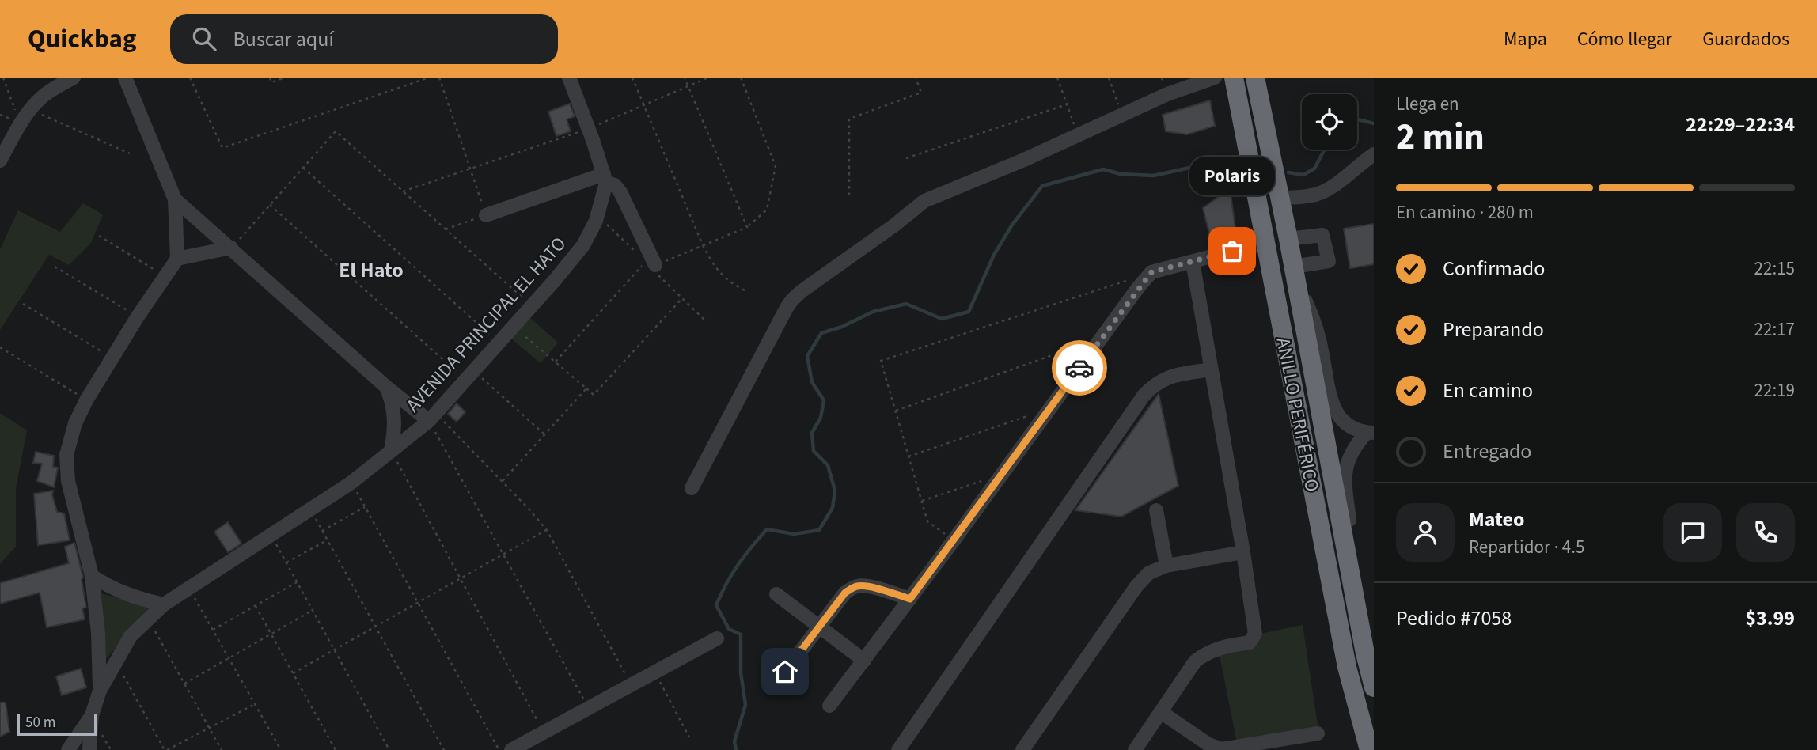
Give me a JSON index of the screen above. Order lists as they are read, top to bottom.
{
  "streets": {
    "highway": ["ANILLO PERIFÉRICO"],
    "street": ["AVENIDA PRINCIPAL EL HATO"]
  },
  "districts": ["El Hato"],
  "places": ["Polaris"],
  "scale_bar": "50 m",
  "page": {
    "header": "Quickbag",
    "search": "Buscar aquí",
    "nav": ["Mapa", "Cómo llegar", "Guardados"],
    "heading": ["2 min", "Llega en", "22:29–22:34"],
    "panel": [
      "Mateo",
      "Repartidor · 4.5",
      "Pedido #7058",
      "$3.99"
    ],
    "bubble": "Polaris",
    "bar": "En camino · 280 m",
    "list": [
      ["Confirmado", "22:15"],
      ["Preparando", "22:17"],
      ["En camino", "22:19"],
      "Entregado"
    ],
    "scale": "50 m"
  }
}
